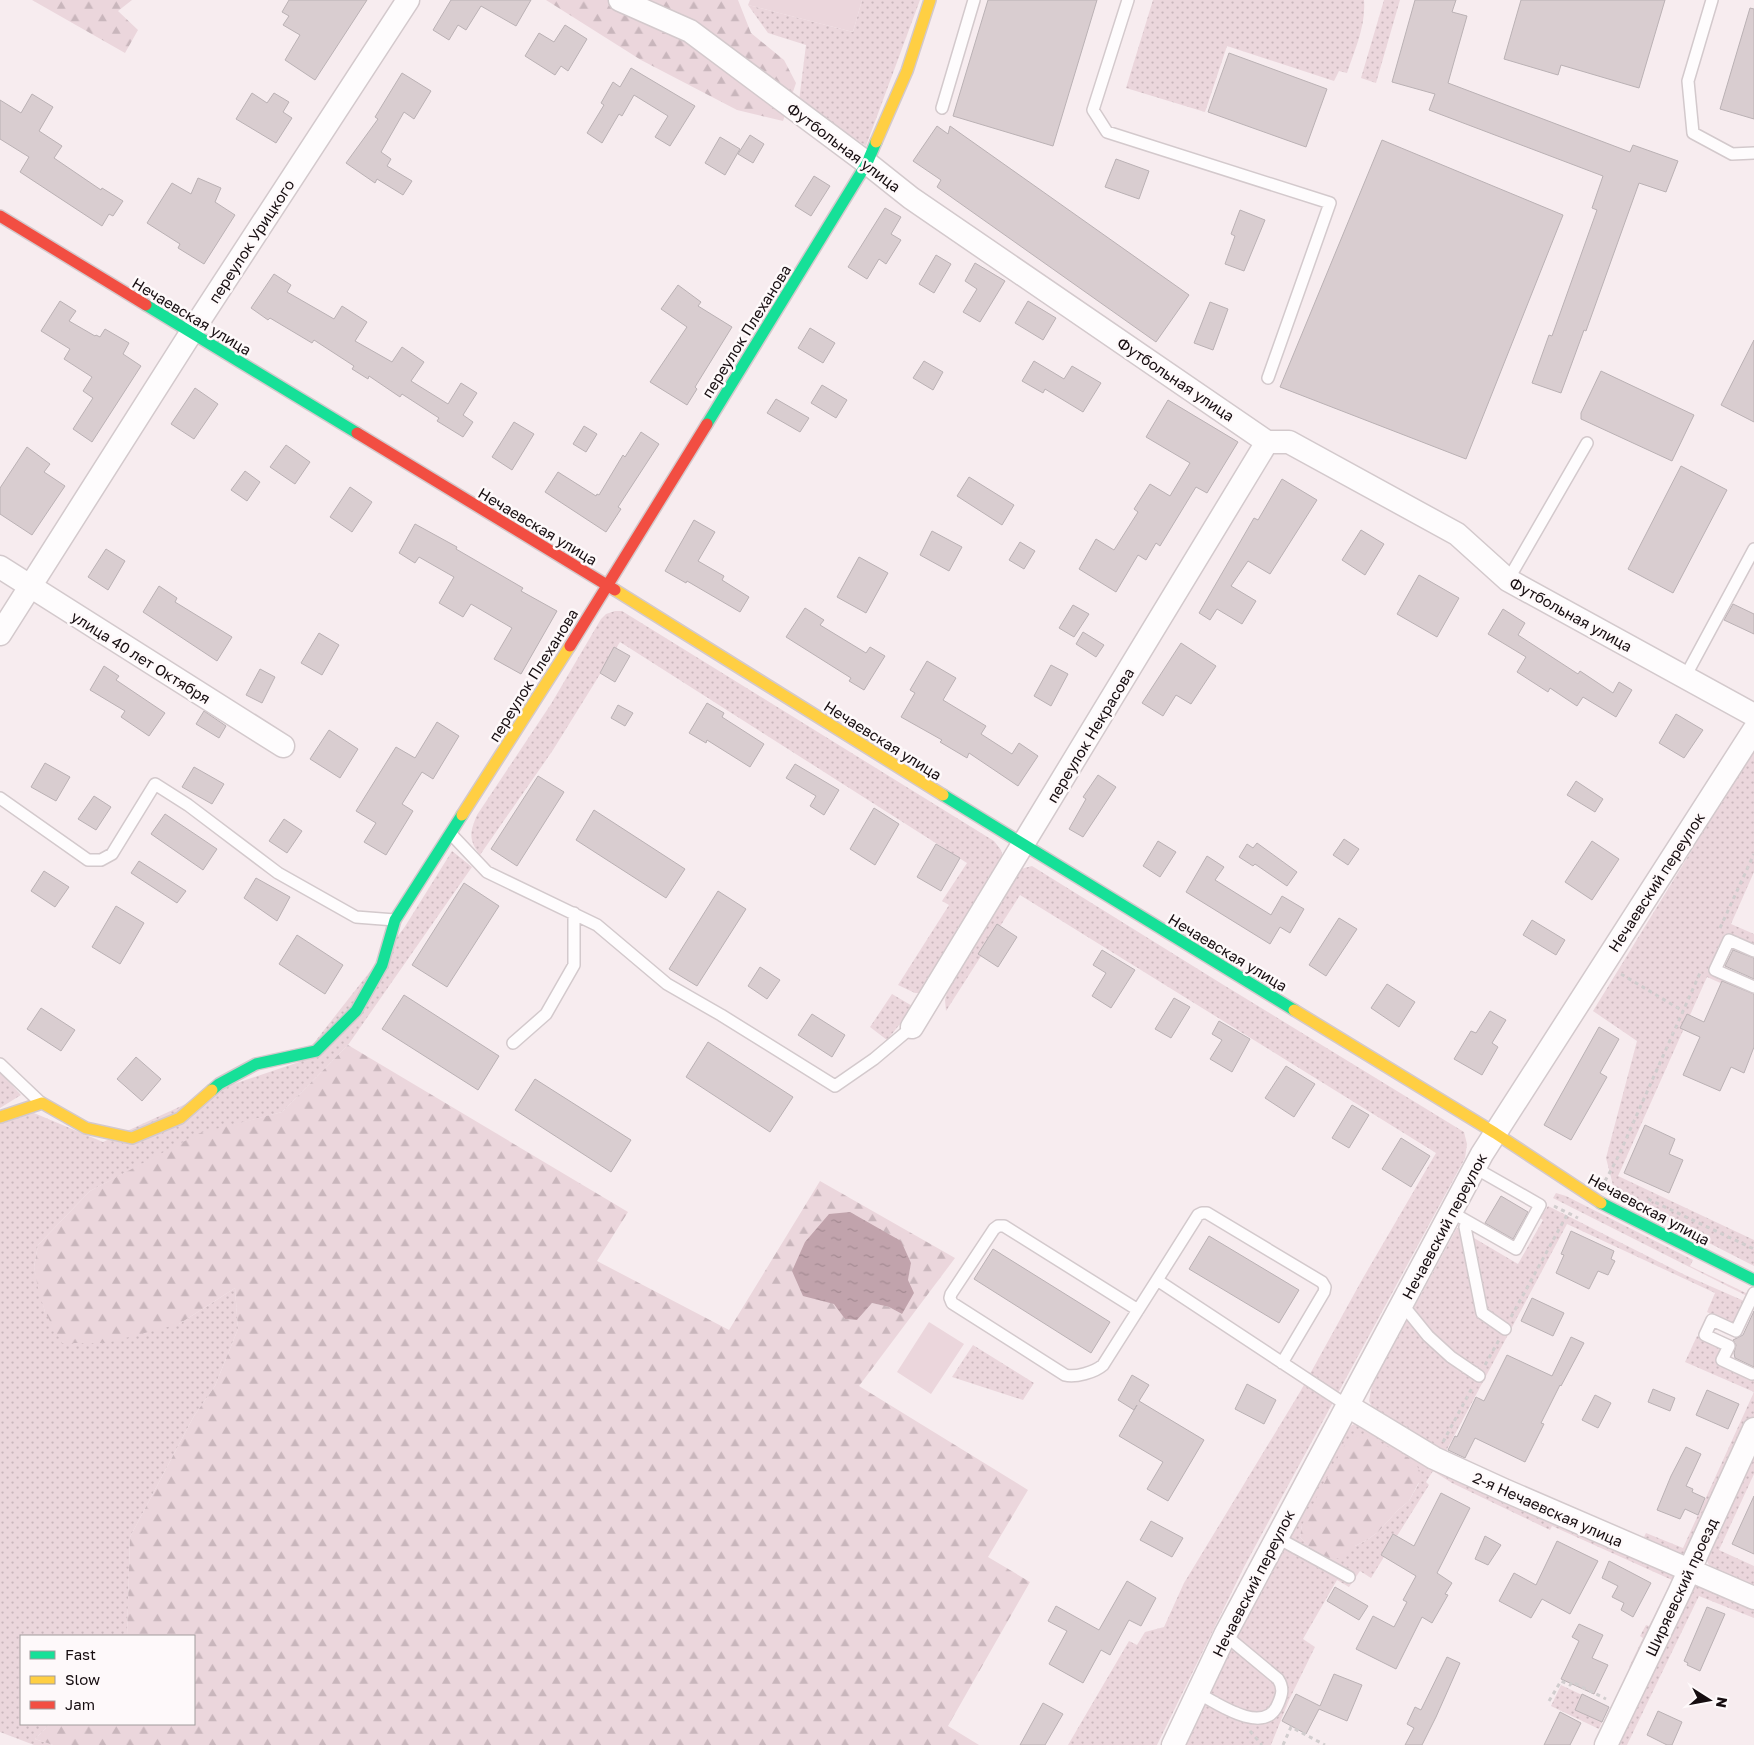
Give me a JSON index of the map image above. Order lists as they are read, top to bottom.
{
  "streets": {
    "street": [
      "Футбольная улица",
      "переулок Урицкого",
      "Нечаевская улица",
      "переулок Плеханова",
      "улица 40 лет Октября",
      "переулок Некрасова",
      "Нечаевский переулок",
      "2-я Нечаевская улица",
      "Ширяевский проезд"
    ]
  },
  "crossings": [
    ["Футбольная улица", "переулок Плеханова"],
    ["Футбольная улица", "переулок Некрасова"],
    ["переулок Урицкого", "Нечаевская улица"],
    ["переулок Урицкого", "улица 40 лет Октября"],
    ["Нечаевская улица", "переулок Плеханова"],
    ["Нечаевская улица", "переулок Некрасова"],
    ["Нечаевская улица", "Нечаевский переулок"],
    ["Нечаевский переулок", "2-я Нечаевская улица"],
    ["2-я Нечаевская улица", "Ширяевский проезд"]
  ],
  "legend": ["Fast", "Slow", "Jam"],
  "north": "right"
}
